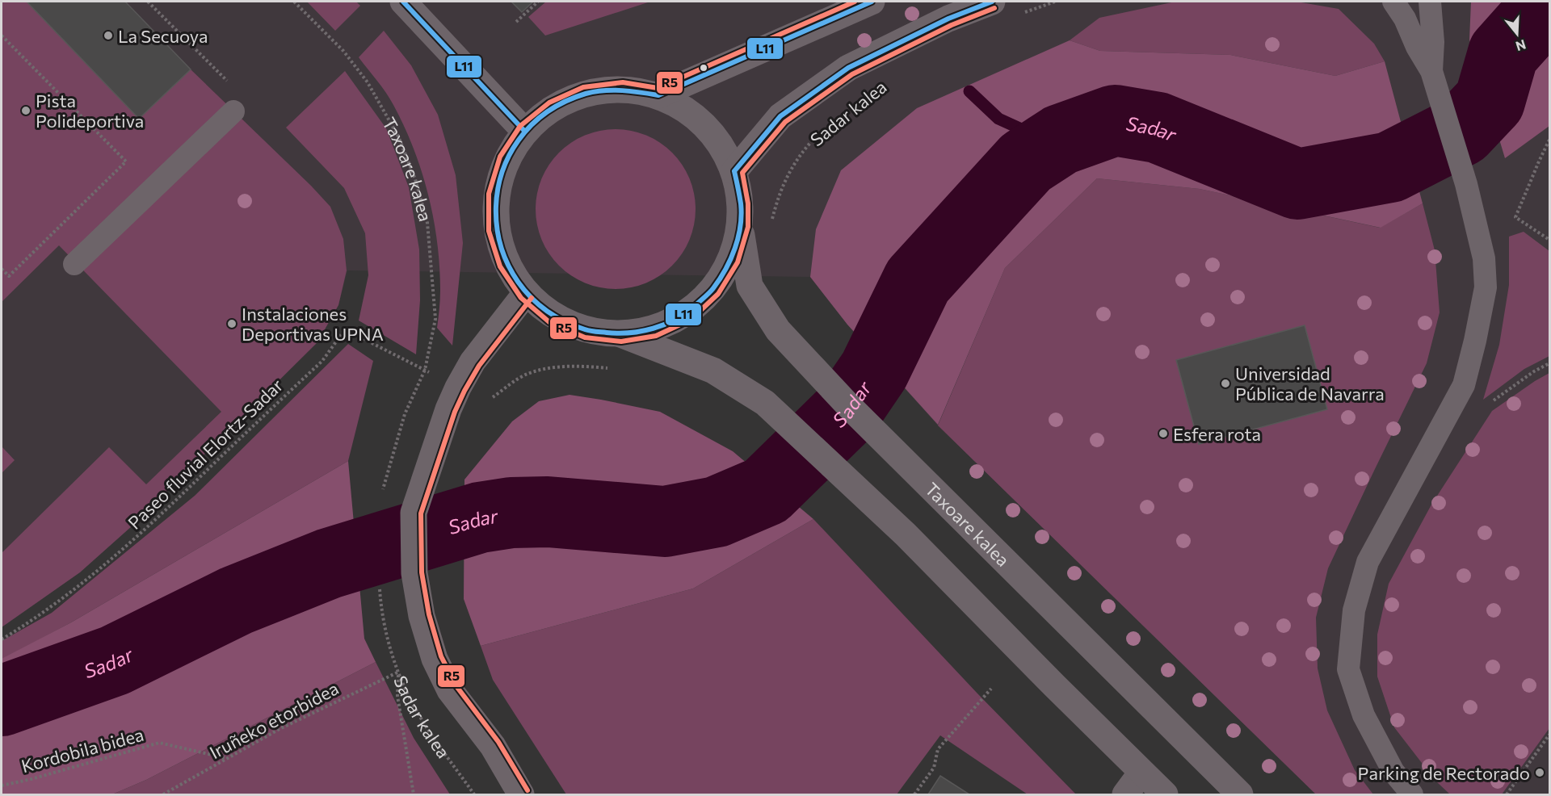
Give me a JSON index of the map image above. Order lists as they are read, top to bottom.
{
  "streets": {
    "street": ["Sadar kalea", "Taxoare kalea"],
    "path": ["Paseo fluvial Elortz-Sadar", "Iruñeko etorbidea", "Kordobila bidea"]
  },
  "crossings": [
    ["Sadar kalea", "Iruñeko etorbidea"],
    ["Taxoare kalea", "Paseo fluvial Elortz-Sadar"],
    ["Iruñeko etorbidea", "Kordobila bidea"]
  ],
  "water": ["Sadar"],
  "places": [
    "La Secuoya",
    "Pista Polideportiva",
    "Instalaciones Deportivas UPNA",
    "Universidad Pública de Navarra",
    "Esfera rota",
    "Parking de Rectorado"
  ],
  "lines": ["transit line L11", "transit line R5"],
  "north": "bottom"
}
